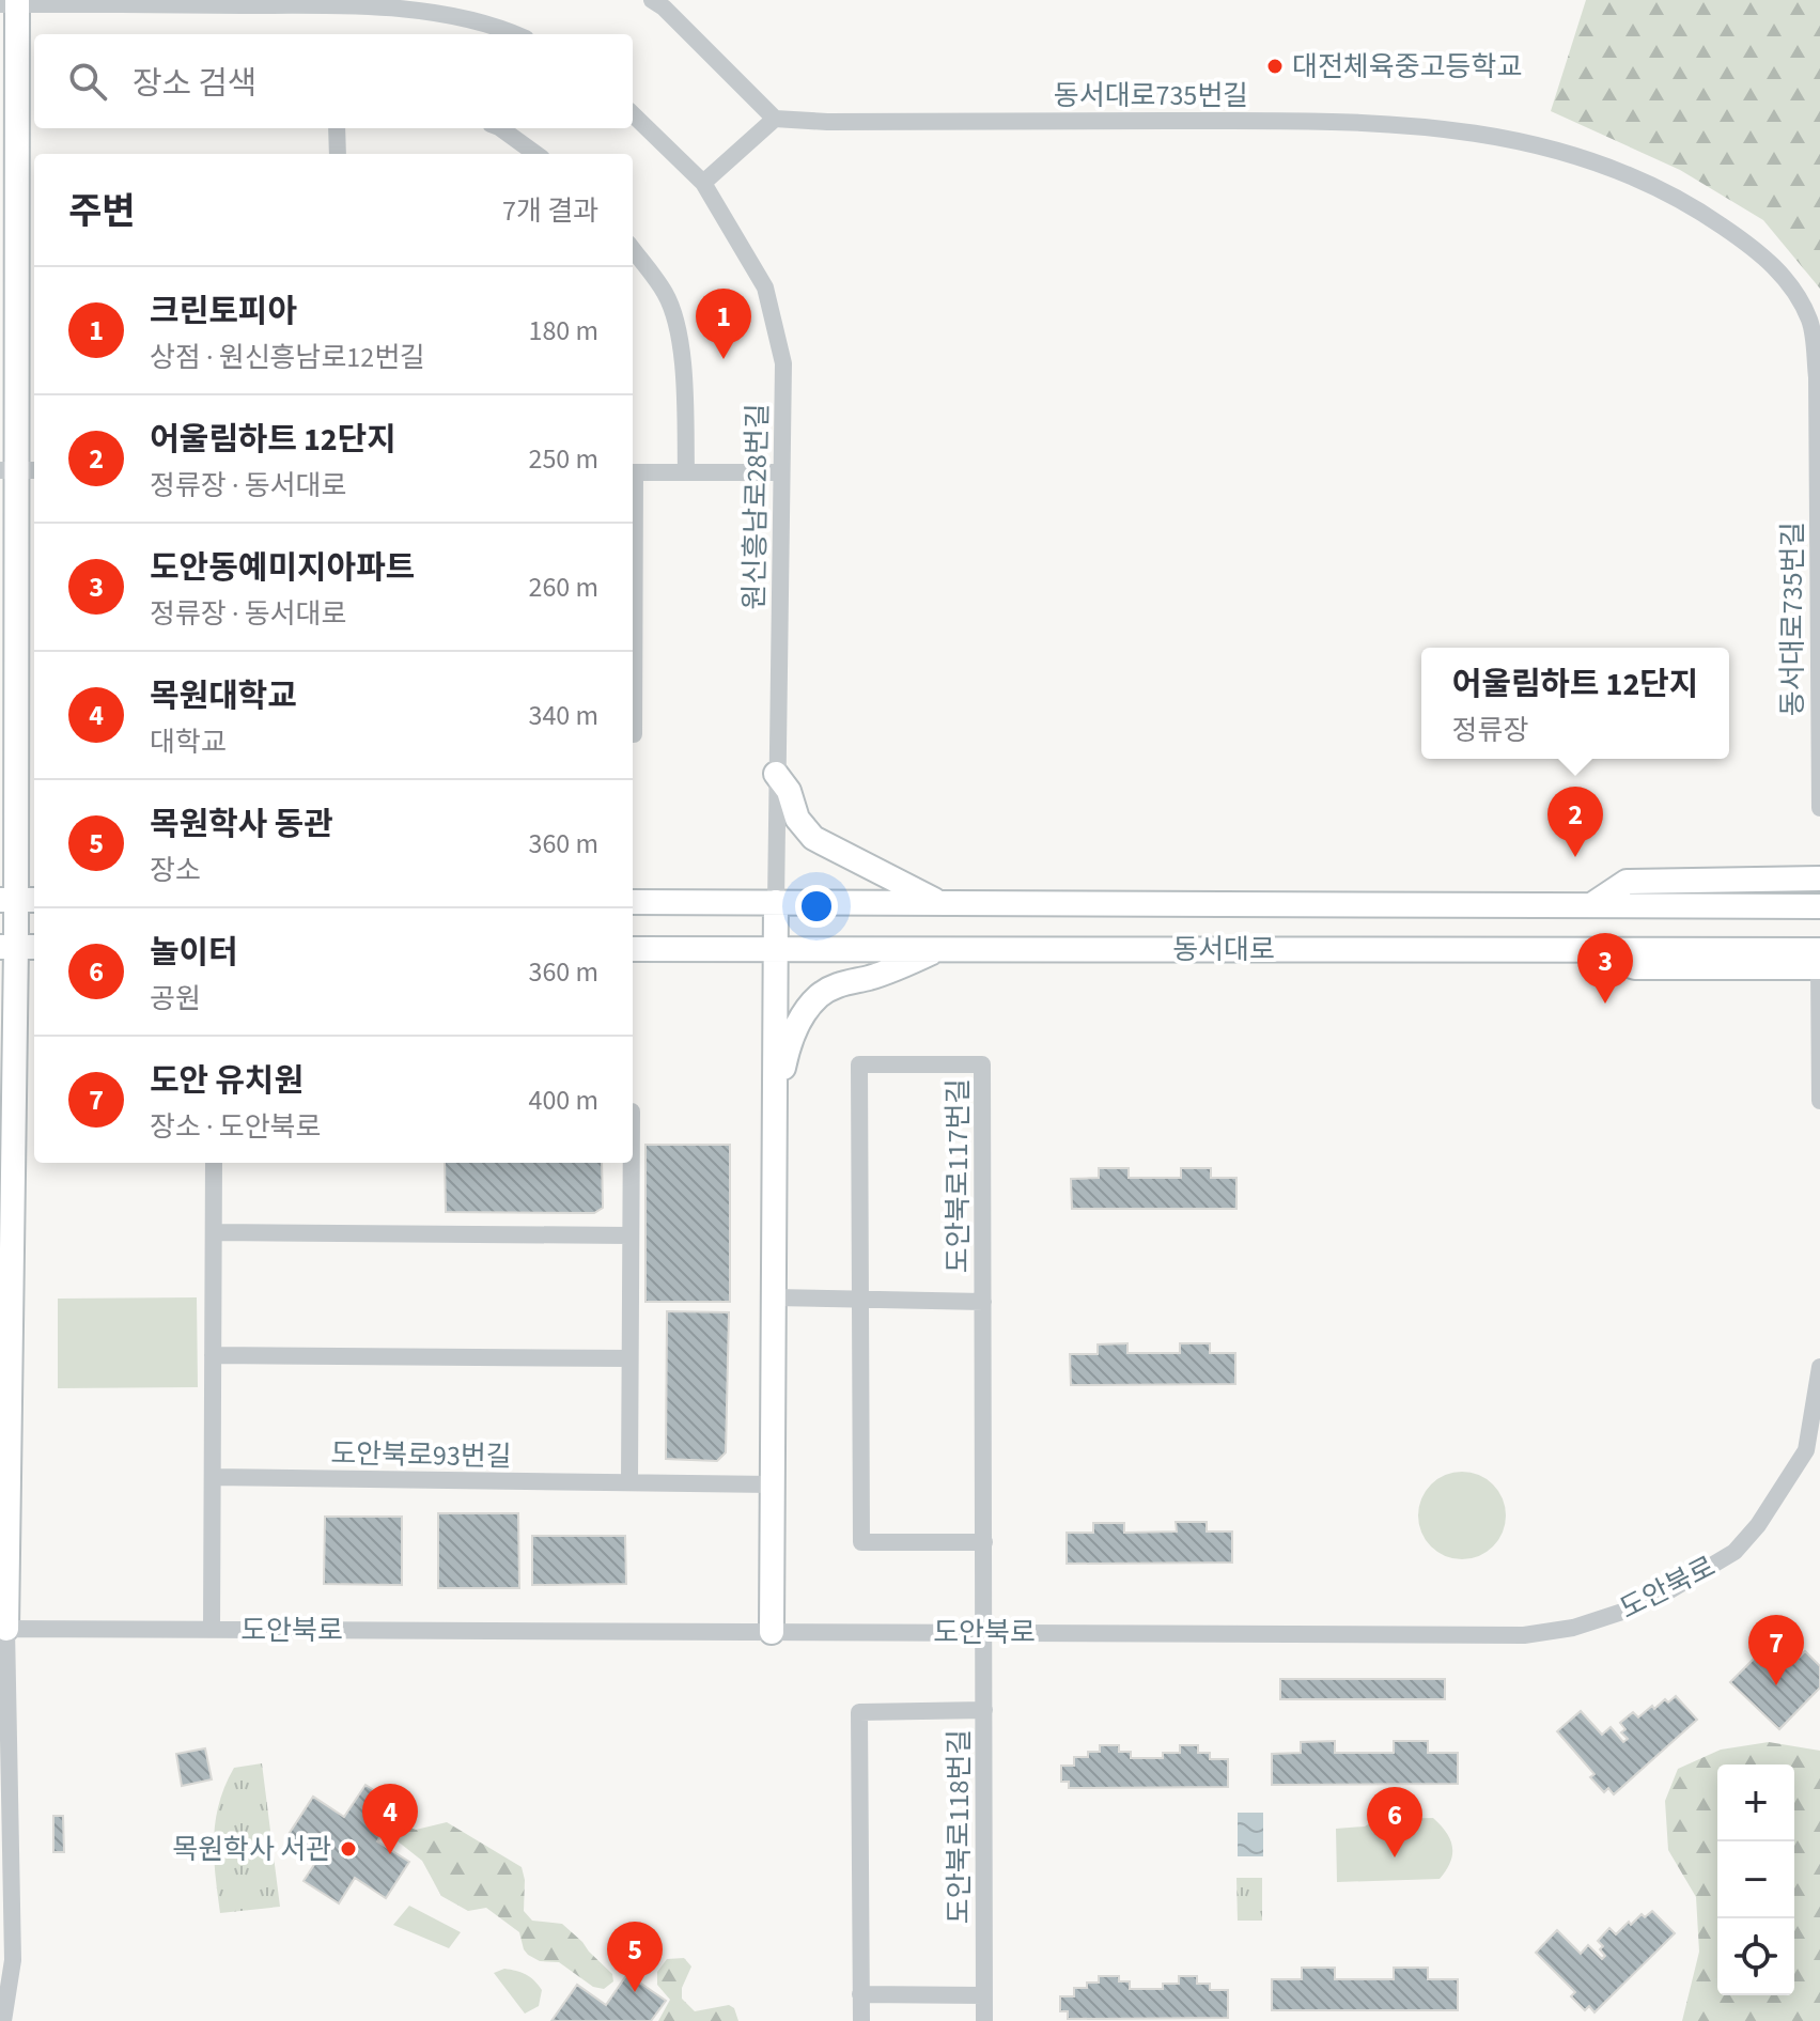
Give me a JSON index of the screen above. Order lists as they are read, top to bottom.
{
  "streets": {
    "street": [
      "동서대로735번길",
      "원신흥남로28번길",
      "동서대로",
      "도안북로117번길",
      "도안북로93번길",
      "도안북로",
      "도안북로118번길"
    ]
  },
  "crossings": [
    ["원신흥남로28번길", "동서대로"],
    ["도안북로117번길", "도안북로"],
    ["도안북로117번길", "도안북로118번길"],
    ["도안북로", "도안북로118번길"]
  ],
  "places": ["대전체육중고등학교", "목원학사 서관"],
  "page": {
    "search": "장소 검색",
    "heading": ["주변", "7개 결과"],
    "list": [
      {
        "mark": "1",
        "name": "크린토피아",
        "note": "상점 · 원신흥남로12번길",
        "value": "180 m"
      },
      {
        "mark": "2",
        "name": "어울림하트 12단지",
        "note": "정류장 · 동서대로",
        "value": "250 m"
      },
      {
        "mark": "3",
        "name": "도안동예미지아파트",
        "note": "정류장 · 동서대로",
        "value": "260 m"
      },
      {
        "mark": "4",
        "name": "목원대학교",
        "note": "대학교",
        "value": "340 m"
      },
      {
        "mark": "5",
        "name": "목원학사 동관",
        "note": "장소",
        "value": "360 m"
      },
      {
        "mark": "6",
        "name": "놀이터",
        "note": "공원",
        "value": "360 m"
      },
      {
        "mark": "7",
        "name": "도안 유치원",
        "note": "장소 · 도안북로",
        "value": "400 m"
      }
    ],
    "pins": [
      "1",
      "2",
      "3",
      "7",
      "4",
      "6",
      "5"
    ],
    "popup": ["어울림하트 12단지", "정류장"],
    "map_buttons": ["+", "−"]
  }
}
